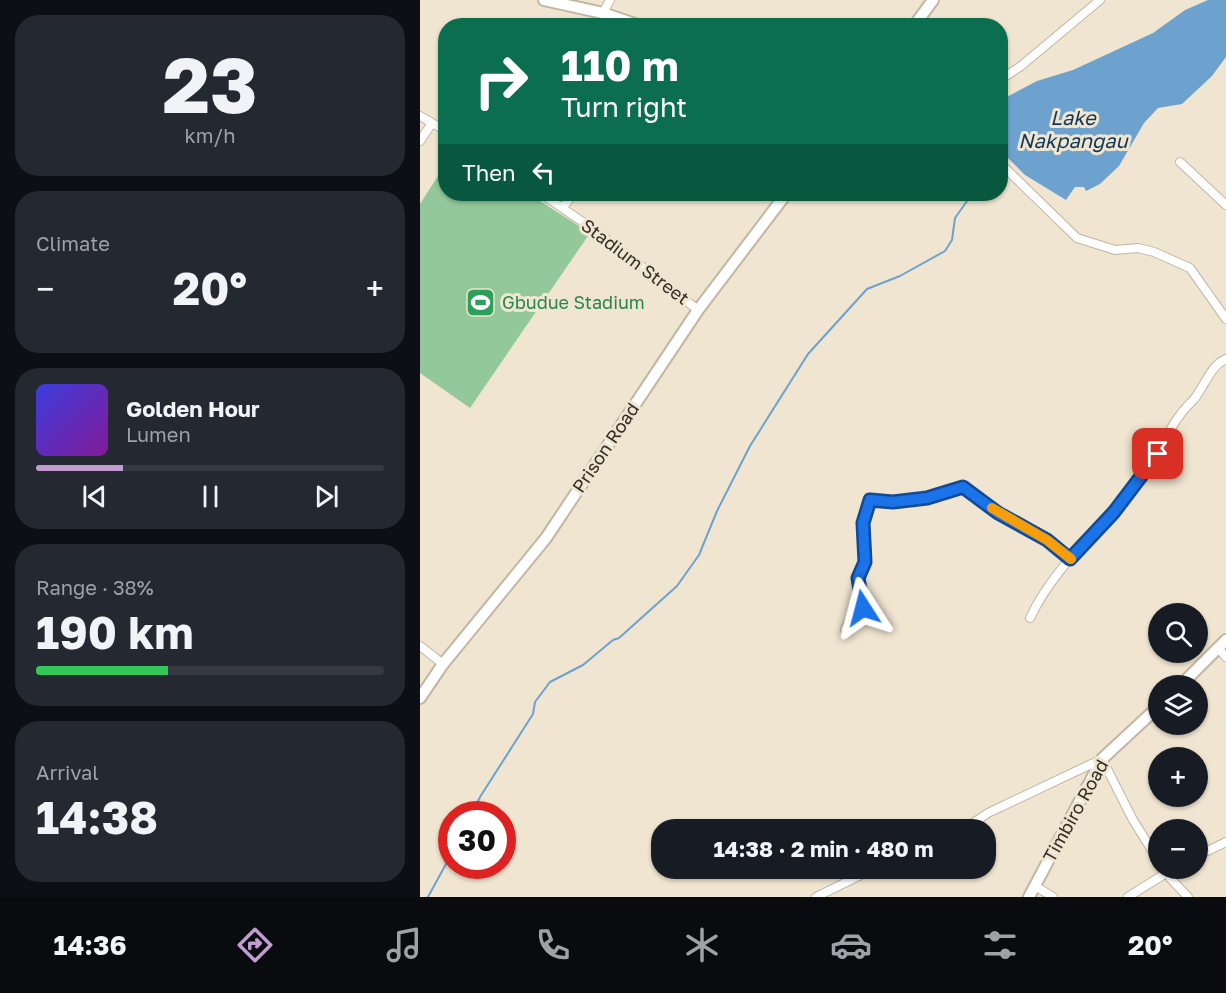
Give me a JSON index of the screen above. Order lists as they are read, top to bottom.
{
  "streets": {
    "street": ["Stadium Street", "Prison Road", "Timbiro Road"]
  },
  "crossings": [
    ["Stadium Street", "Prison Road"]
  ],
  "water": ["Lake Nakpangau"],
  "places": {
    "sports": ["Gbudue Stadium"]
  },
  "page": {
    "tile": [
      ["23", "km/h"],
      "Climate",
      ["Range · 38%", "190 km"],
      ["Arrival", "14:38"]
    ],
    "turn": ["110 m", "Turn right"],
    "then": "Then",
    "heat": ["−", "20°", "+"],
    "song": ["Golden Hour", "Lumen"],
    "map_buttons": ["+", "−"],
    "limit": "30",
    "trip": "14:38 · 2 min · 480 m",
    "tabs": ["14:36", "20°"]
  }
}
